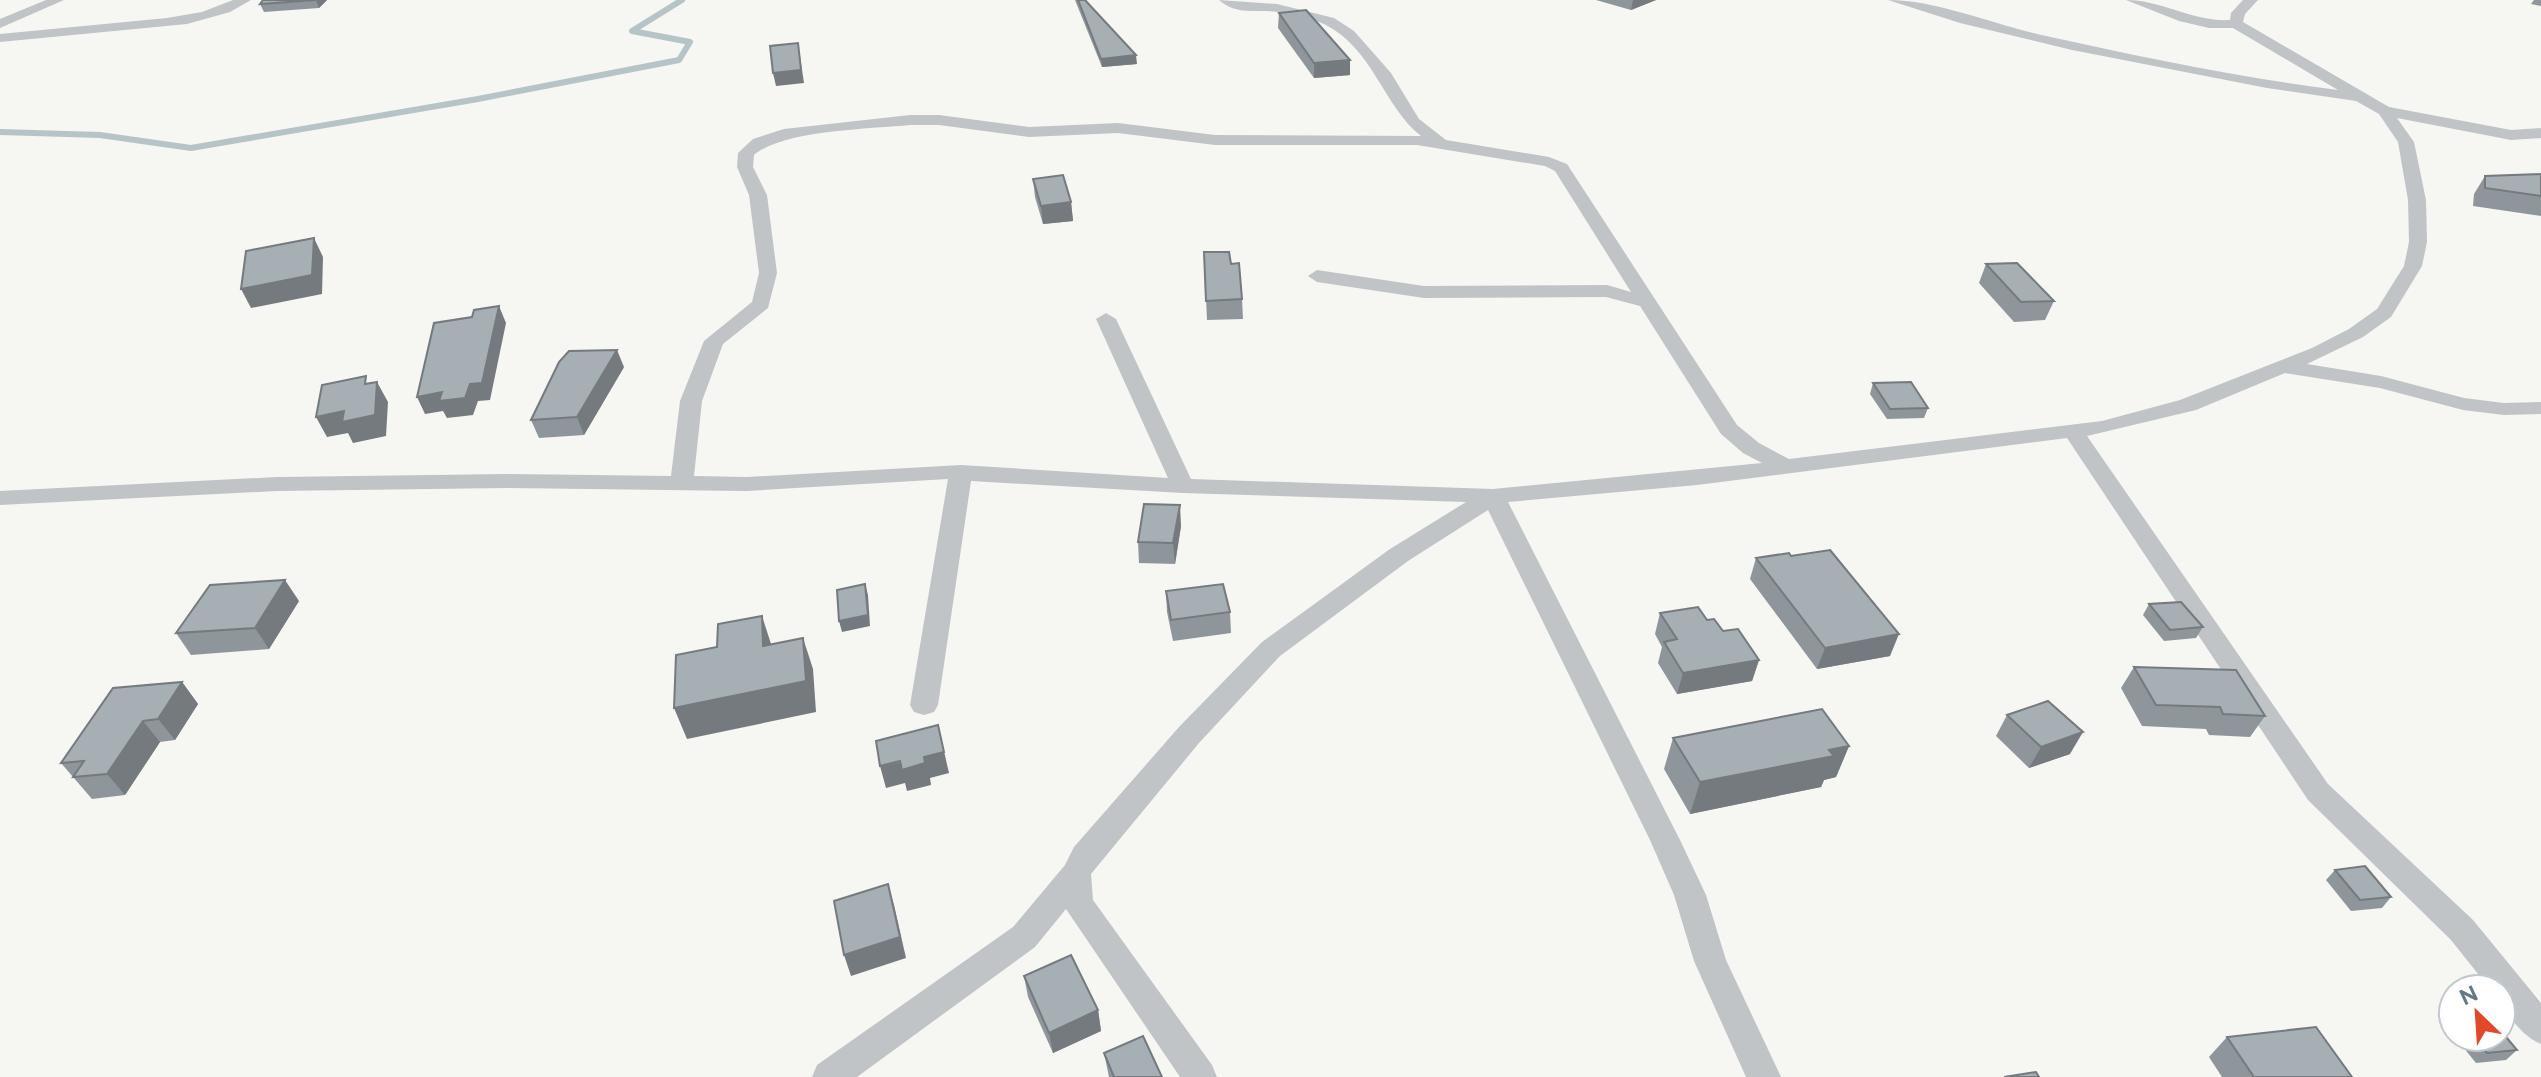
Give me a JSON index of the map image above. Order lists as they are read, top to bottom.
{
  "north": "top left"
}
